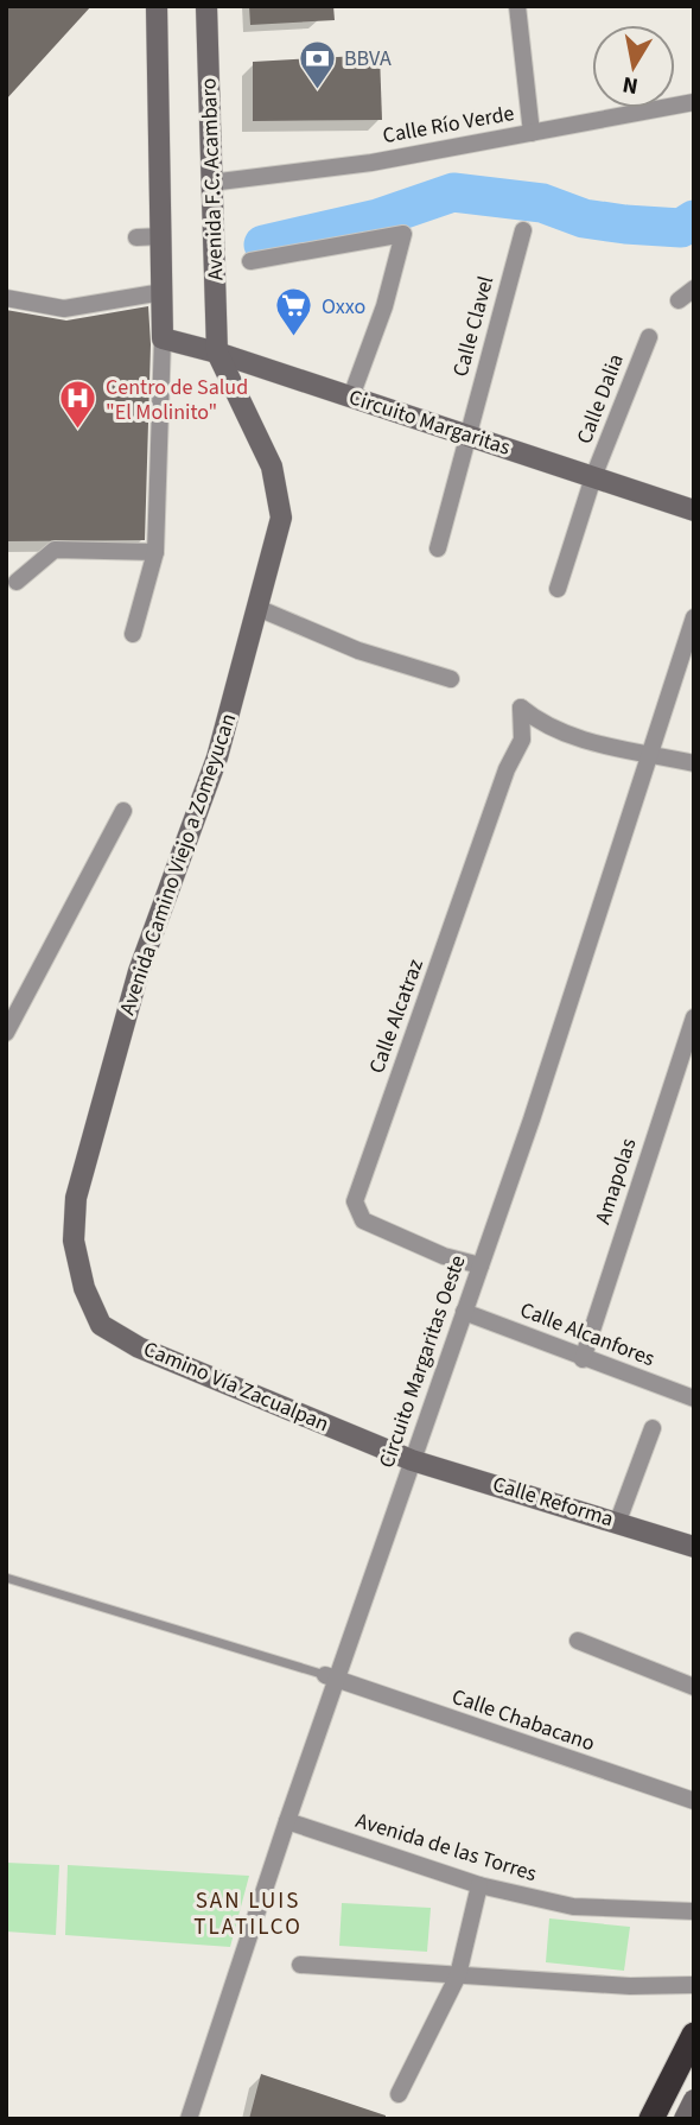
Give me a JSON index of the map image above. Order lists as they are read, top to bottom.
{
  "streets": {
    "street": [
      "Calle Río Verde",
      "Avenida F.C. Acambaro",
      "Calle Clavel",
      "Calle Dalia",
      "Circuito Margaritas",
      "Avenida Camino Viejo a Zomeyucan",
      "Calle Alcatraz",
      "Amapolas",
      "Calle Alcanfores",
      "Circuito Margaritas Oeste",
      "Camino Vía Zacualpan",
      "Calle Reforma",
      "Calle Chabacano",
      "Avenida de las Torres"
    ]
  },
  "crossings": [
    ["Calle Río Verde", "Avenida F.C. Acambaro"],
    ["Avenida F.C. Acambaro", "Circuito Margaritas"],
    ["Avenida F.C. Acambaro", "Avenida Camino Viejo a Zomeyucan"],
    ["Calle Clavel", "Circuito Margaritas"],
    ["Calle Dalia", "Circuito Margaritas"],
    ["Circuito Margaritas", "Avenida Camino Viejo a Zomeyucan"],
    ["Avenida Camino Viejo a Zomeyucan", "Camino Vía Zacualpan"],
    ["Calle Alcatraz", "Circuito Margaritas Oeste"],
    ["Amapolas", "Calle Alcanfores"],
    ["Calle Alcanfores", "Circuito Margaritas Oeste"],
    ["Circuito Margaritas Oeste", "Camino Vía Zacualpan"],
    ["Circuito Margaritas Oeste", "Calle Reforma"],
    ["Circuito Margaritas Oeste", "Calle Chabacano"],
    ["Circuito Margaritas Oeste", "Avenida de las Torres"],
    ["Camino Vía Zacualpan", "Calle Reforma"]
  ],
  "districts": ["SAN LUIS TLATILCO"],
  "places": {
    "bank": ["BBVA"],
    "supermarket": ["Oxxo"],
    "hospital": ["Centro de Salud \"El Molinito\""]
  },
  "north": "bottom"
}
